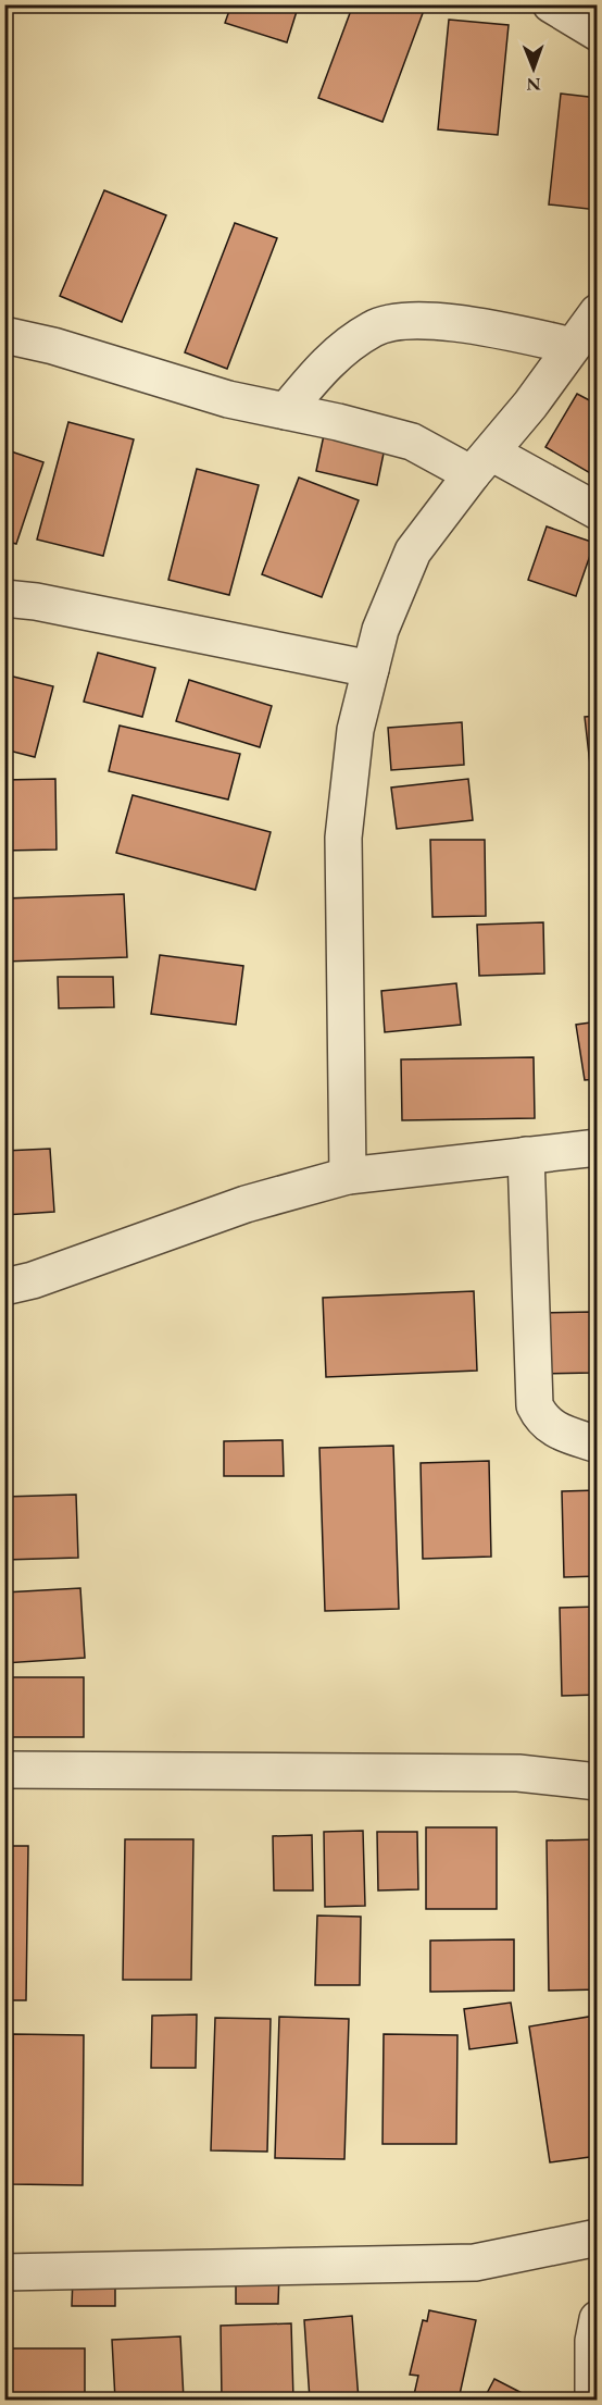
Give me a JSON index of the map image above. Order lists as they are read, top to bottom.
{
  "north": "bottom"
}
